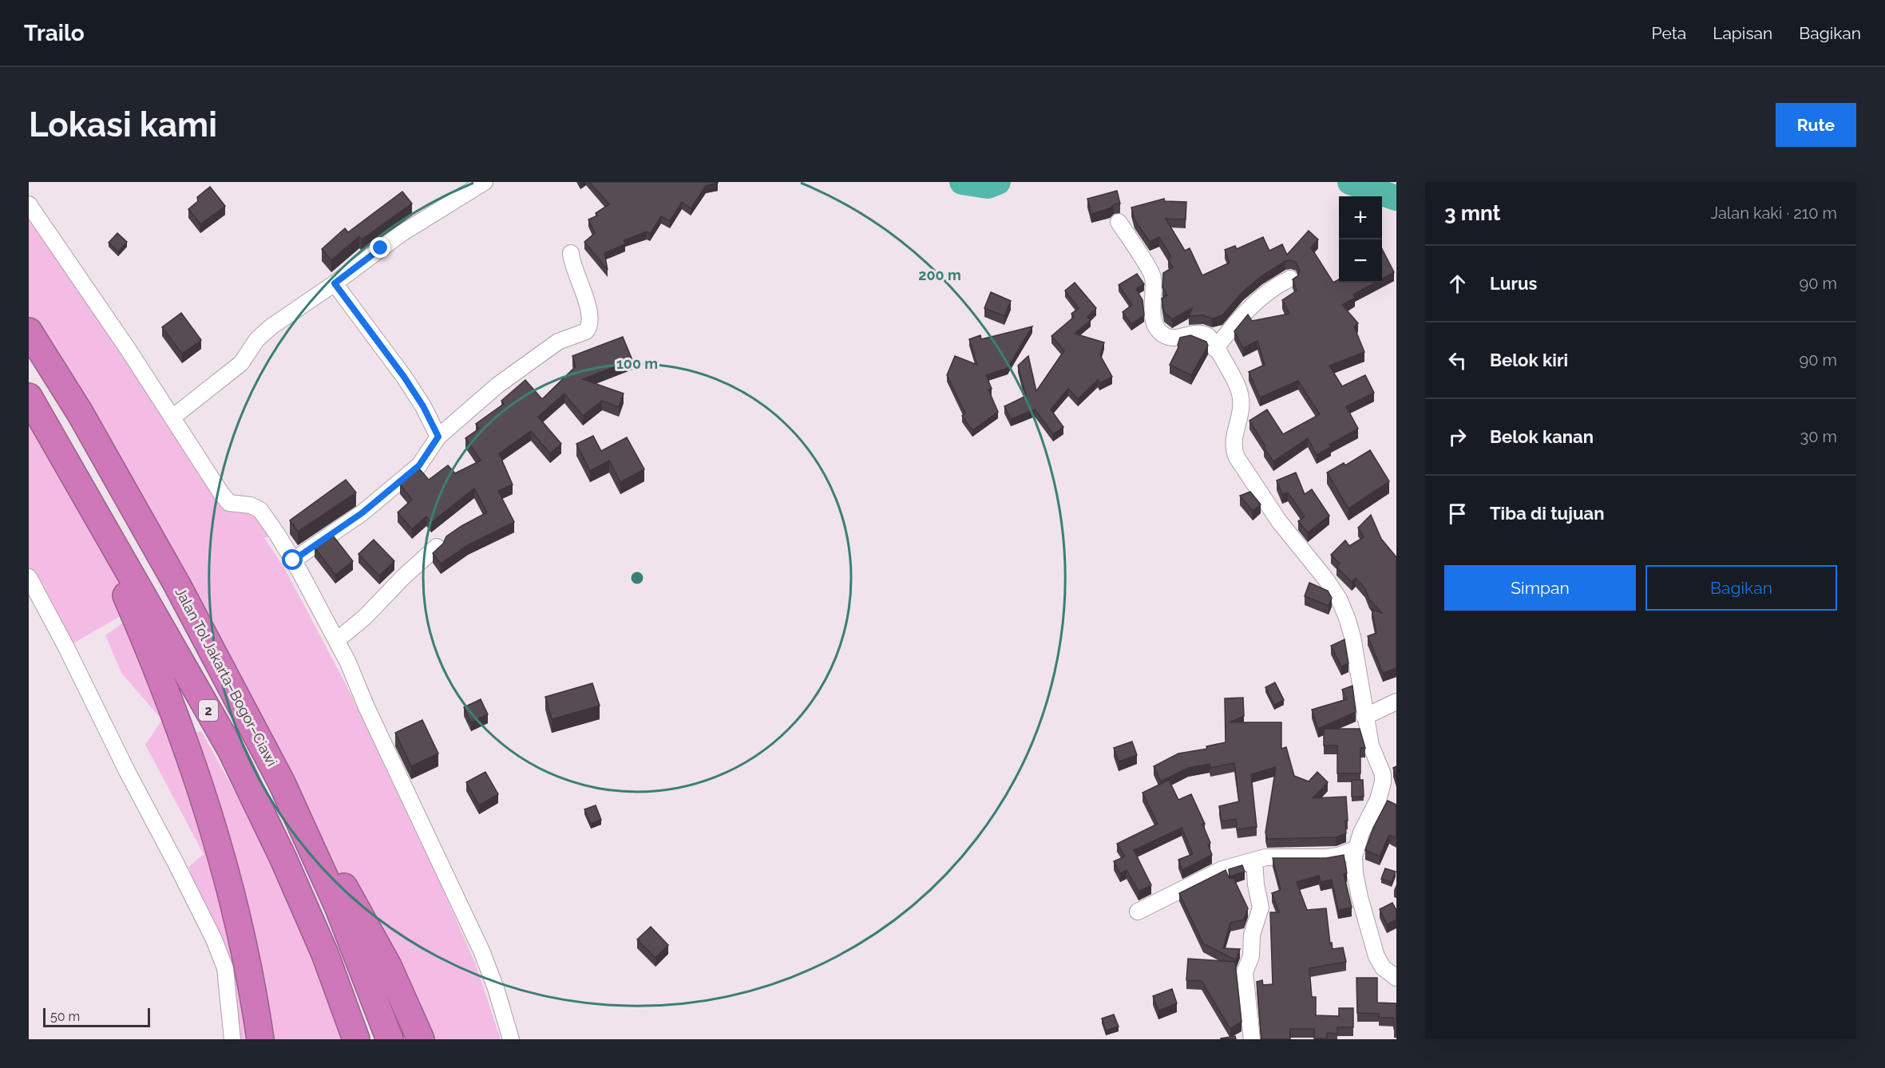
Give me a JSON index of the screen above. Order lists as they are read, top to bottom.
{
  "streets": {
    "highway": ["Jalan Tol Jakarta–Bogor–Ciawi", "2"]
  },
  "scale_bar": "50 m",
  "page": {
    "header": "Trailo",
    "nav": ["Peta", "Lapisan", "Bagikan"],
    "buttons": [
      "Rute",
      ["Simpan", "Bagikan"]
    ],
    "title": "Lokasi kami",
    "heading": ["3 mnt", "Jalan kaki · 210 m"],
    "map_buttons": ["+", "−"],
    "list": [
      ["Lurus", "90 m"],
      ["Belok kiri", "90 m"],
      ["Belok kanan", "30 m"],
      "Tiba di tujuan"
    ],
    "scale": "50 m"
  },
  "rings": ["200 m", "100 m"]
}
